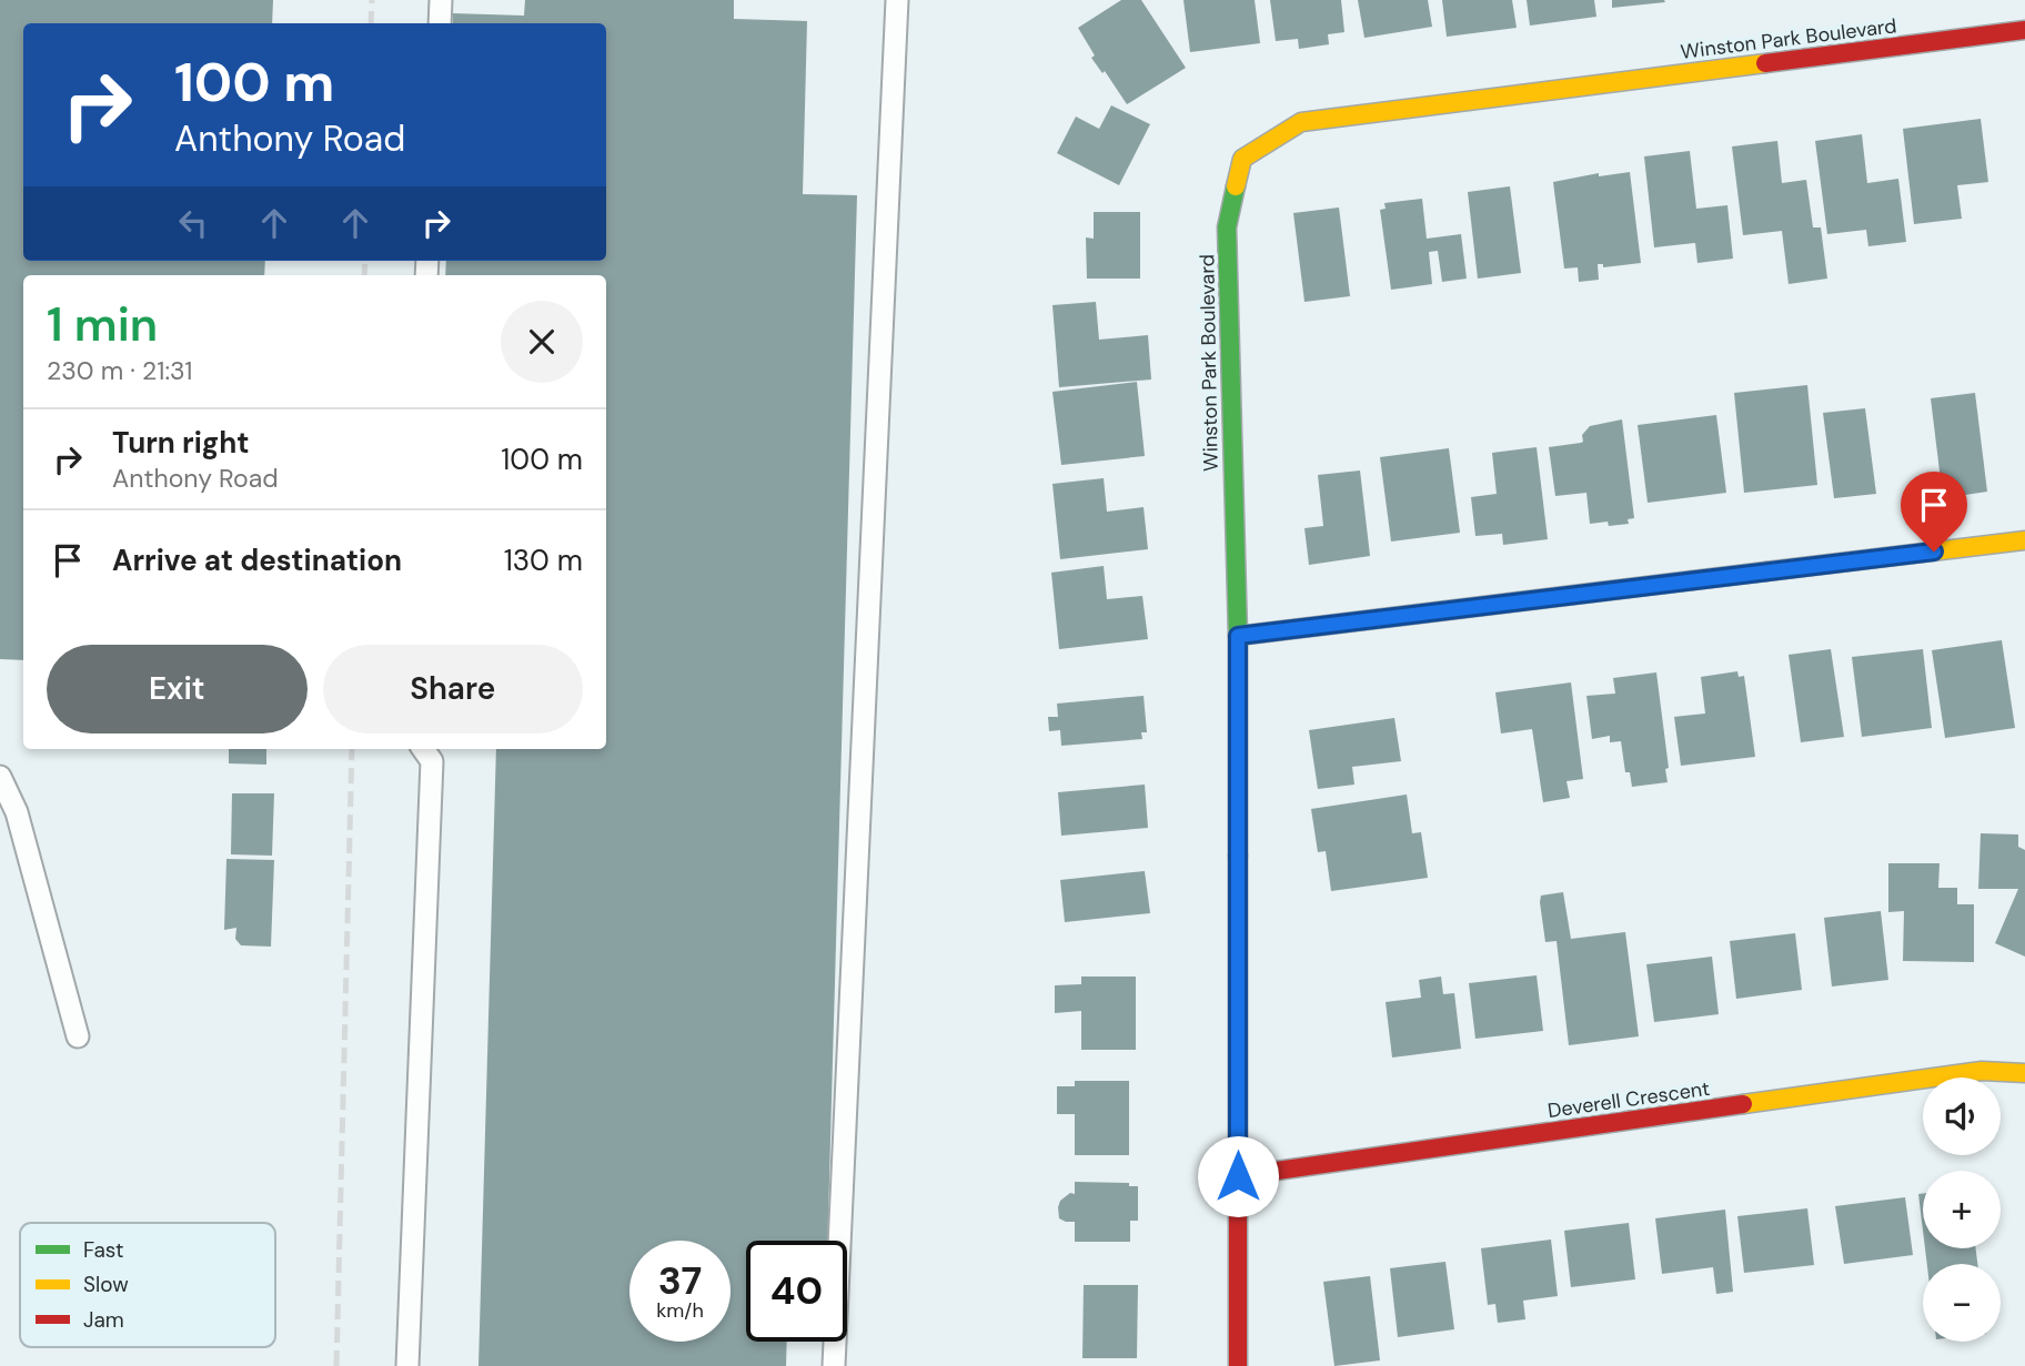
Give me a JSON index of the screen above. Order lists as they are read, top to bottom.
{
  "streets": {
    "street": ["Winston Park Boulevard", "Deverell Crescent"]
  },
  "crossings": [
    ["Winston Park Boulevard", "Deverell Crescent"]
  ],
  "legend": ["Fast", "Slow", "Jam"],
  "page": {
    "turn": ["100 m", "Anthony Road"],
    "heading": ["1 min", "230 m · 21:31"],
    "list": [
      {
        "name": "Turn right",
        "note": "Anthony Road",
        "value": "100 m"
      },
      {
        "name": "Arrive at destination",
        "value": "130 m"
      }
    ],
    "buttons": ["Exit", "Share"],
    "map_buttons": ["+", "−"],
    "speed": "37 km/h",
    "limit": "40"
  }
}
